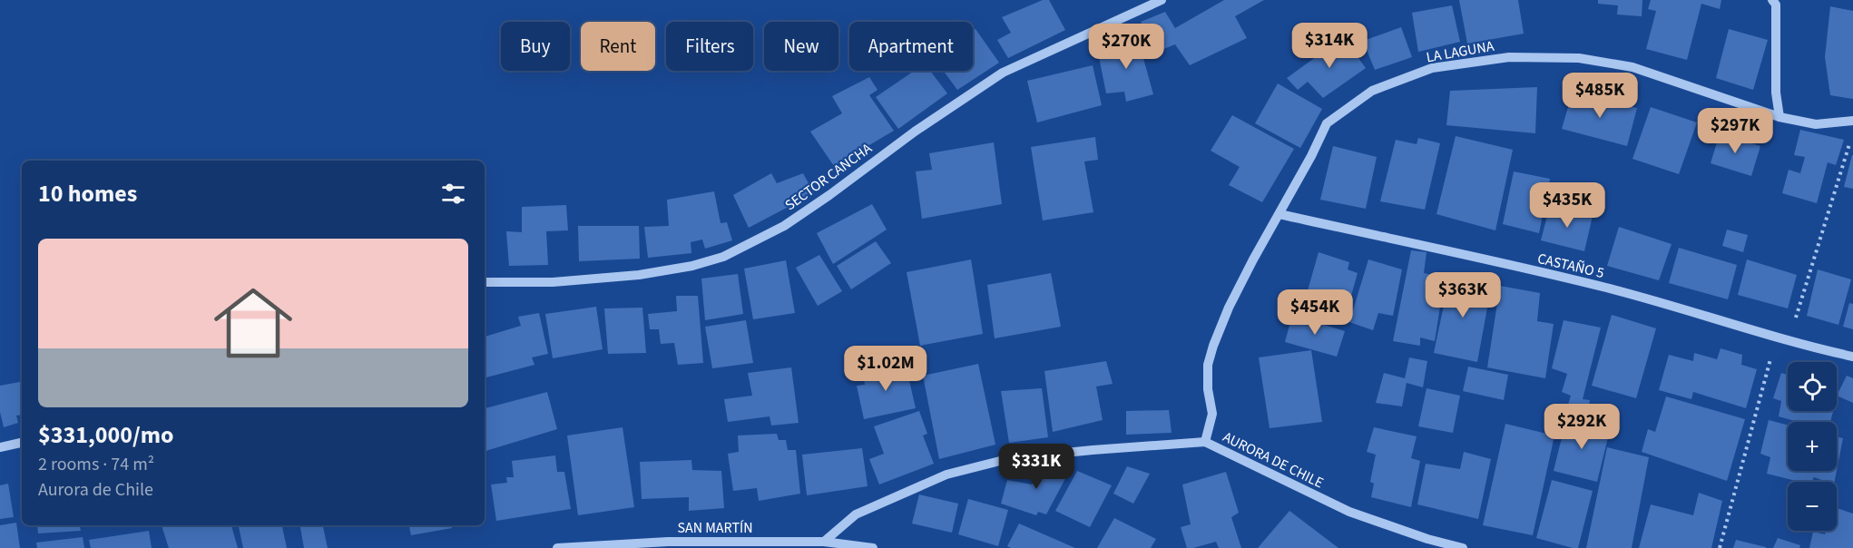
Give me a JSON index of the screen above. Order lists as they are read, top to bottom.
{
  "streets": {
    "street": [
      "LA LAGUNA",
      "SECTOR CANCHA",
      "CASTAÑO 5",
      "AURORA DE CHILE",
      "SAN MARTÍN"
    ]
  },
  "crossings": [
    ["LA LAGUNA", "CASTAÑO 5"],
    ["LA LAGUNA", "AURORA DE CHILE"],
    ["AURORA DE CHILE", "SAN MARTÍN"]
  ],
  "page": {
    "chip": [
      "Buy",
      "Rent",
      "Filters",
      "New",
      "Apartment"
    ],
    "price": [
      "$314K",
      "$270K",
      "$485K",
      "$297K",
      "$435K",
      "$363K",
      "$454K",
      "$1.02M",
      "$292K",
      "$331K"
    ],
    "heading": "10 homes",
    "list": [
      {
        "name": "$331,000/mo",
        "note": "2 rooms · 74 m² · Aurora de Chile"
      }
    ],
    "map_buttons": ["+", "−"]
  }
}
